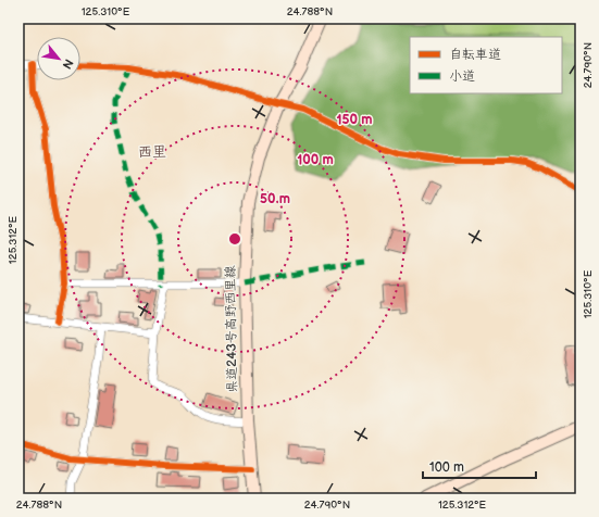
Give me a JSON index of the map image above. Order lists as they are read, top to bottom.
{
  "streets": {
    "main road": ["県道243号高野西里線"]
  },
  "districts": ["西里"],
  "legend": ["自転車道", "小道"],
  "scale_bar": "100 m",
  "north": "bottom right",
  "coordinates": [
    "125.310°E",
    "24.788°N",
    "24.790°N",
    "125.312°E"
  ],
  "rings": ["150 m", "100 m", "50 m"]
}
